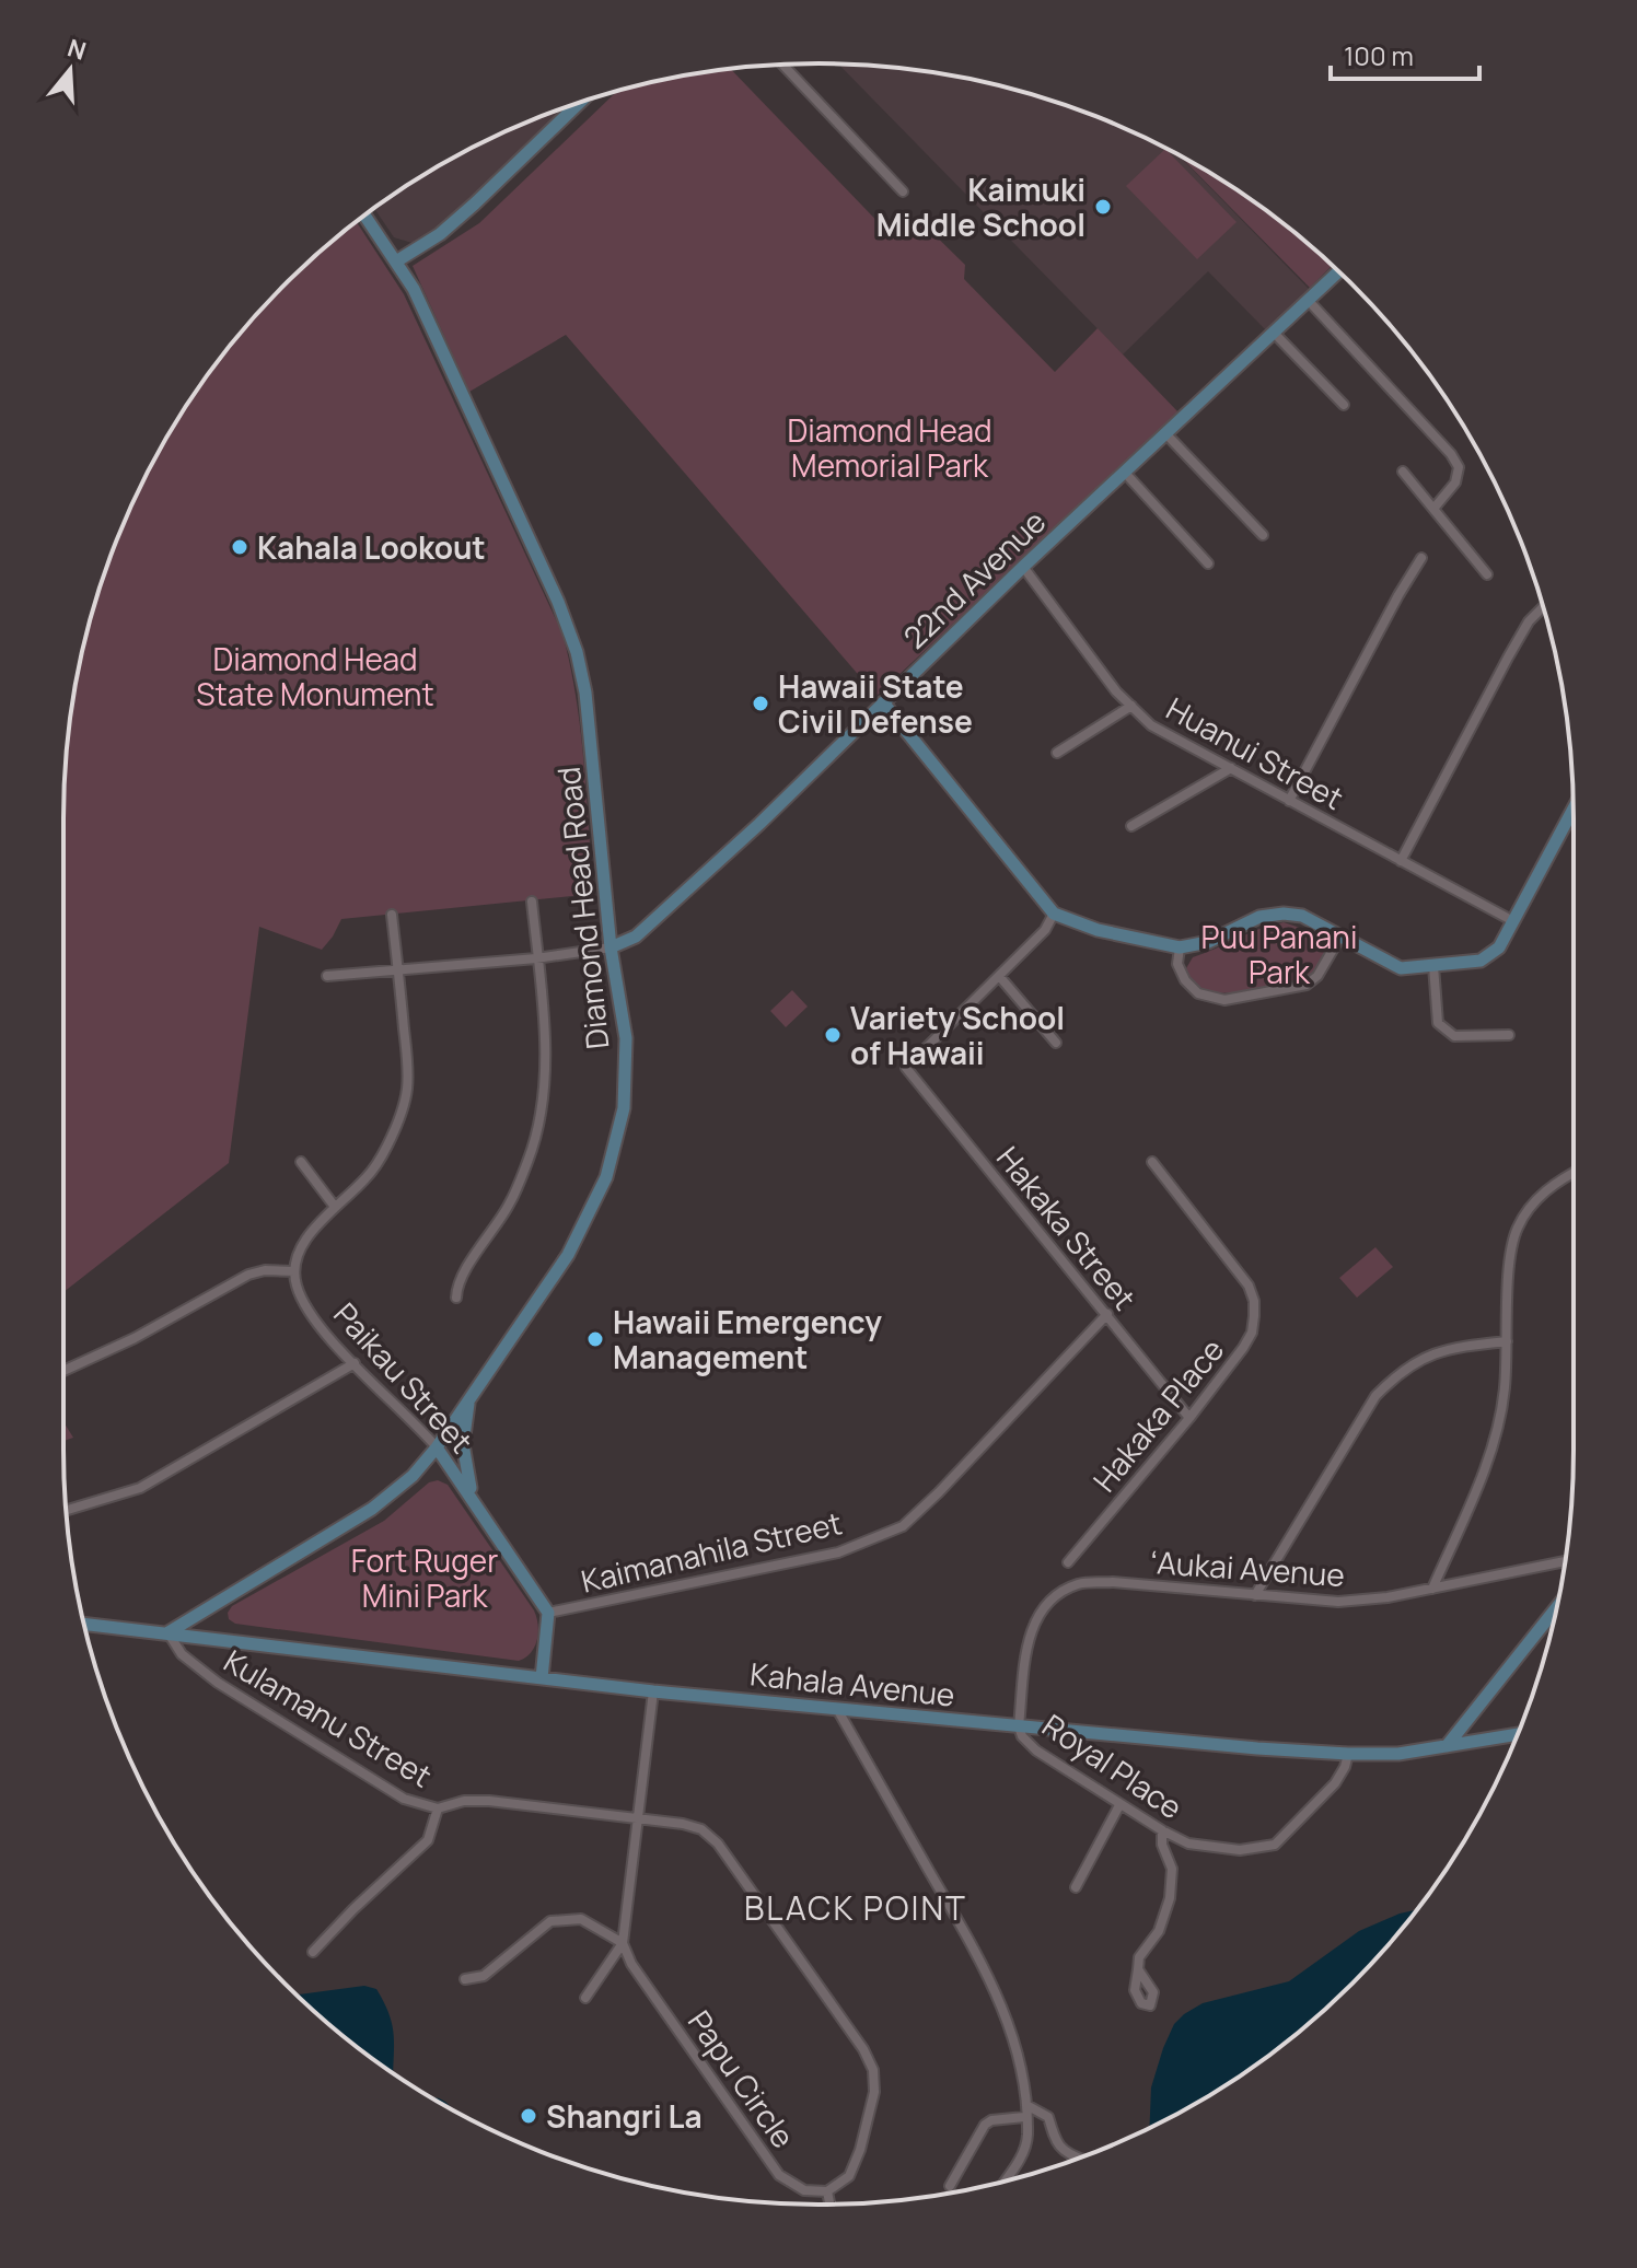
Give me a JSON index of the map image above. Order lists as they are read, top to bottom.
{
  "streets": {
    "street": [
      "22nd Avenue",
      "Huanui Street",
      "Diamond Head Road",
      "Hakaka Street",
      "Paikau Street",
      "Hakaka Place",
      "Kaimanahila Street",
      "ʻAukai Avenue",
      "Kahala Avenue",
      "Kulamanu Street",
      "Royal Place",
      "Papu Circle"
    ]
  },
  "crossings": [
    ["22nd Avenue", "Huanui Street"],
    ["22nd Avenue", "Diamond Head Road"],
    ["Diamond Head Road", "Paikau Street"],
    ["Diamond Head Road", "Kahala Avenue"],
    ["Diamond Head Road", "Kulamanu Street"],
    ["Hakaka Street", "Hakaka Place"],
    ["Hakaka Street", "Kaimanahila Street"],
    ["Paikau Street", "Kaimanahila Street"],
    ["ʻAukai Avenue", "Kahala Avenue"],
    ["ʻAukai Avenue", "Royal Place"],
    ["Kahala Avenue", "Kulamanu Street"],
    ["Kahala Avenue", "Royal Place"]
  ],
  "districts": ["BLACK POINT"],
  "parks": [
    "Diamond Head Memorial Park",
    "Diamond Head State Monument",
    "Puu Panani Park",
    "Fort Ruger Mini Park"
  ],
  "places": [
    "Kaimuki Middle School",
    "Kahala Lookout",
    "Hawaii State Civil Defense",
    "Variety School of Hawaii",
    "Hawaii Emergency Management",
    "Shangri La"
  ],
  "scale_bar": "100 m",
  "north": "top"
}
